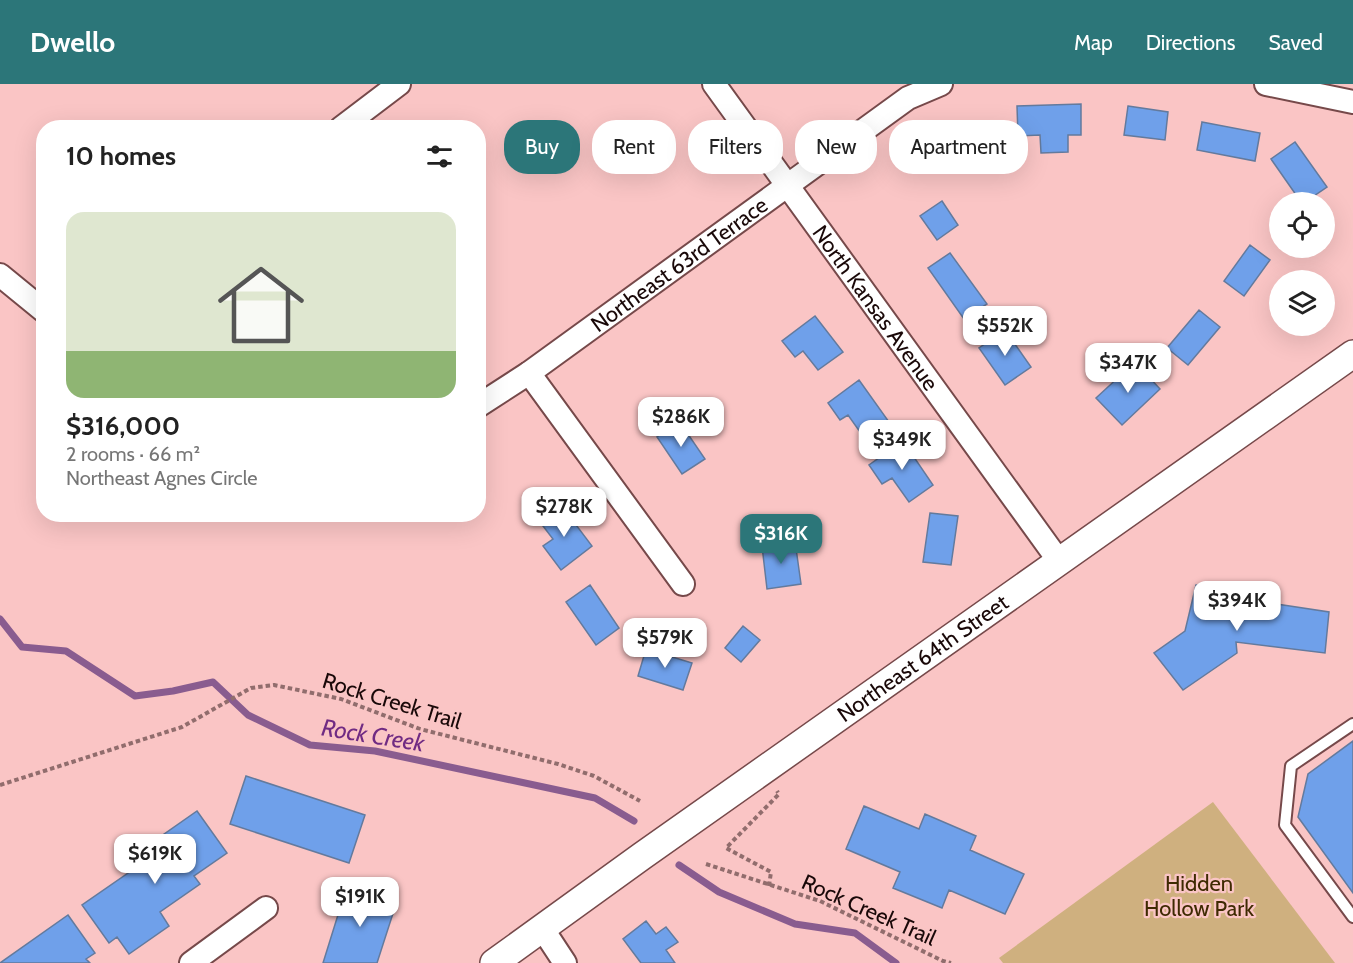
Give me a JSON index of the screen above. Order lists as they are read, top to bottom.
{
  "streets": {
    "street": ["Northeast 63rd Terrace", "North Kansas Avenue", "Northeast 64th Street"],
    "path": ["Rock Creek Trail"]
  },
  "crossings": [
    ["Northeast 63rd Terrace", "North Kansas Avenue"],
    ["North Kansas Avenue", "Northeast 64th Street"]
  ],
  "water": ["Rock Creek"],
  "parks": ["Hidden Hollow Park"],
  "page": {
    "header": "Dwello",
    "nav": ["Map", "Directions", "Saved"],
    "chip": [
      "Buy",
      "Rent",
      "Filters",
      "New",
      "Apartment"
    ],
    "heading": "10 homes",
    "list": [
      {
        "name": "$316,000",
        "note": "2 rooms · 66 m² · Northeast Agnes Circle"
      }
    ],
    "price": [
      "$552K",
      "$347K",
      "$286K",
      "$349K",
      "$278K",
      "$316K",
      "$394K",
      "$579K",
      "$619K",
      "$191K"
    ]
  }
}
